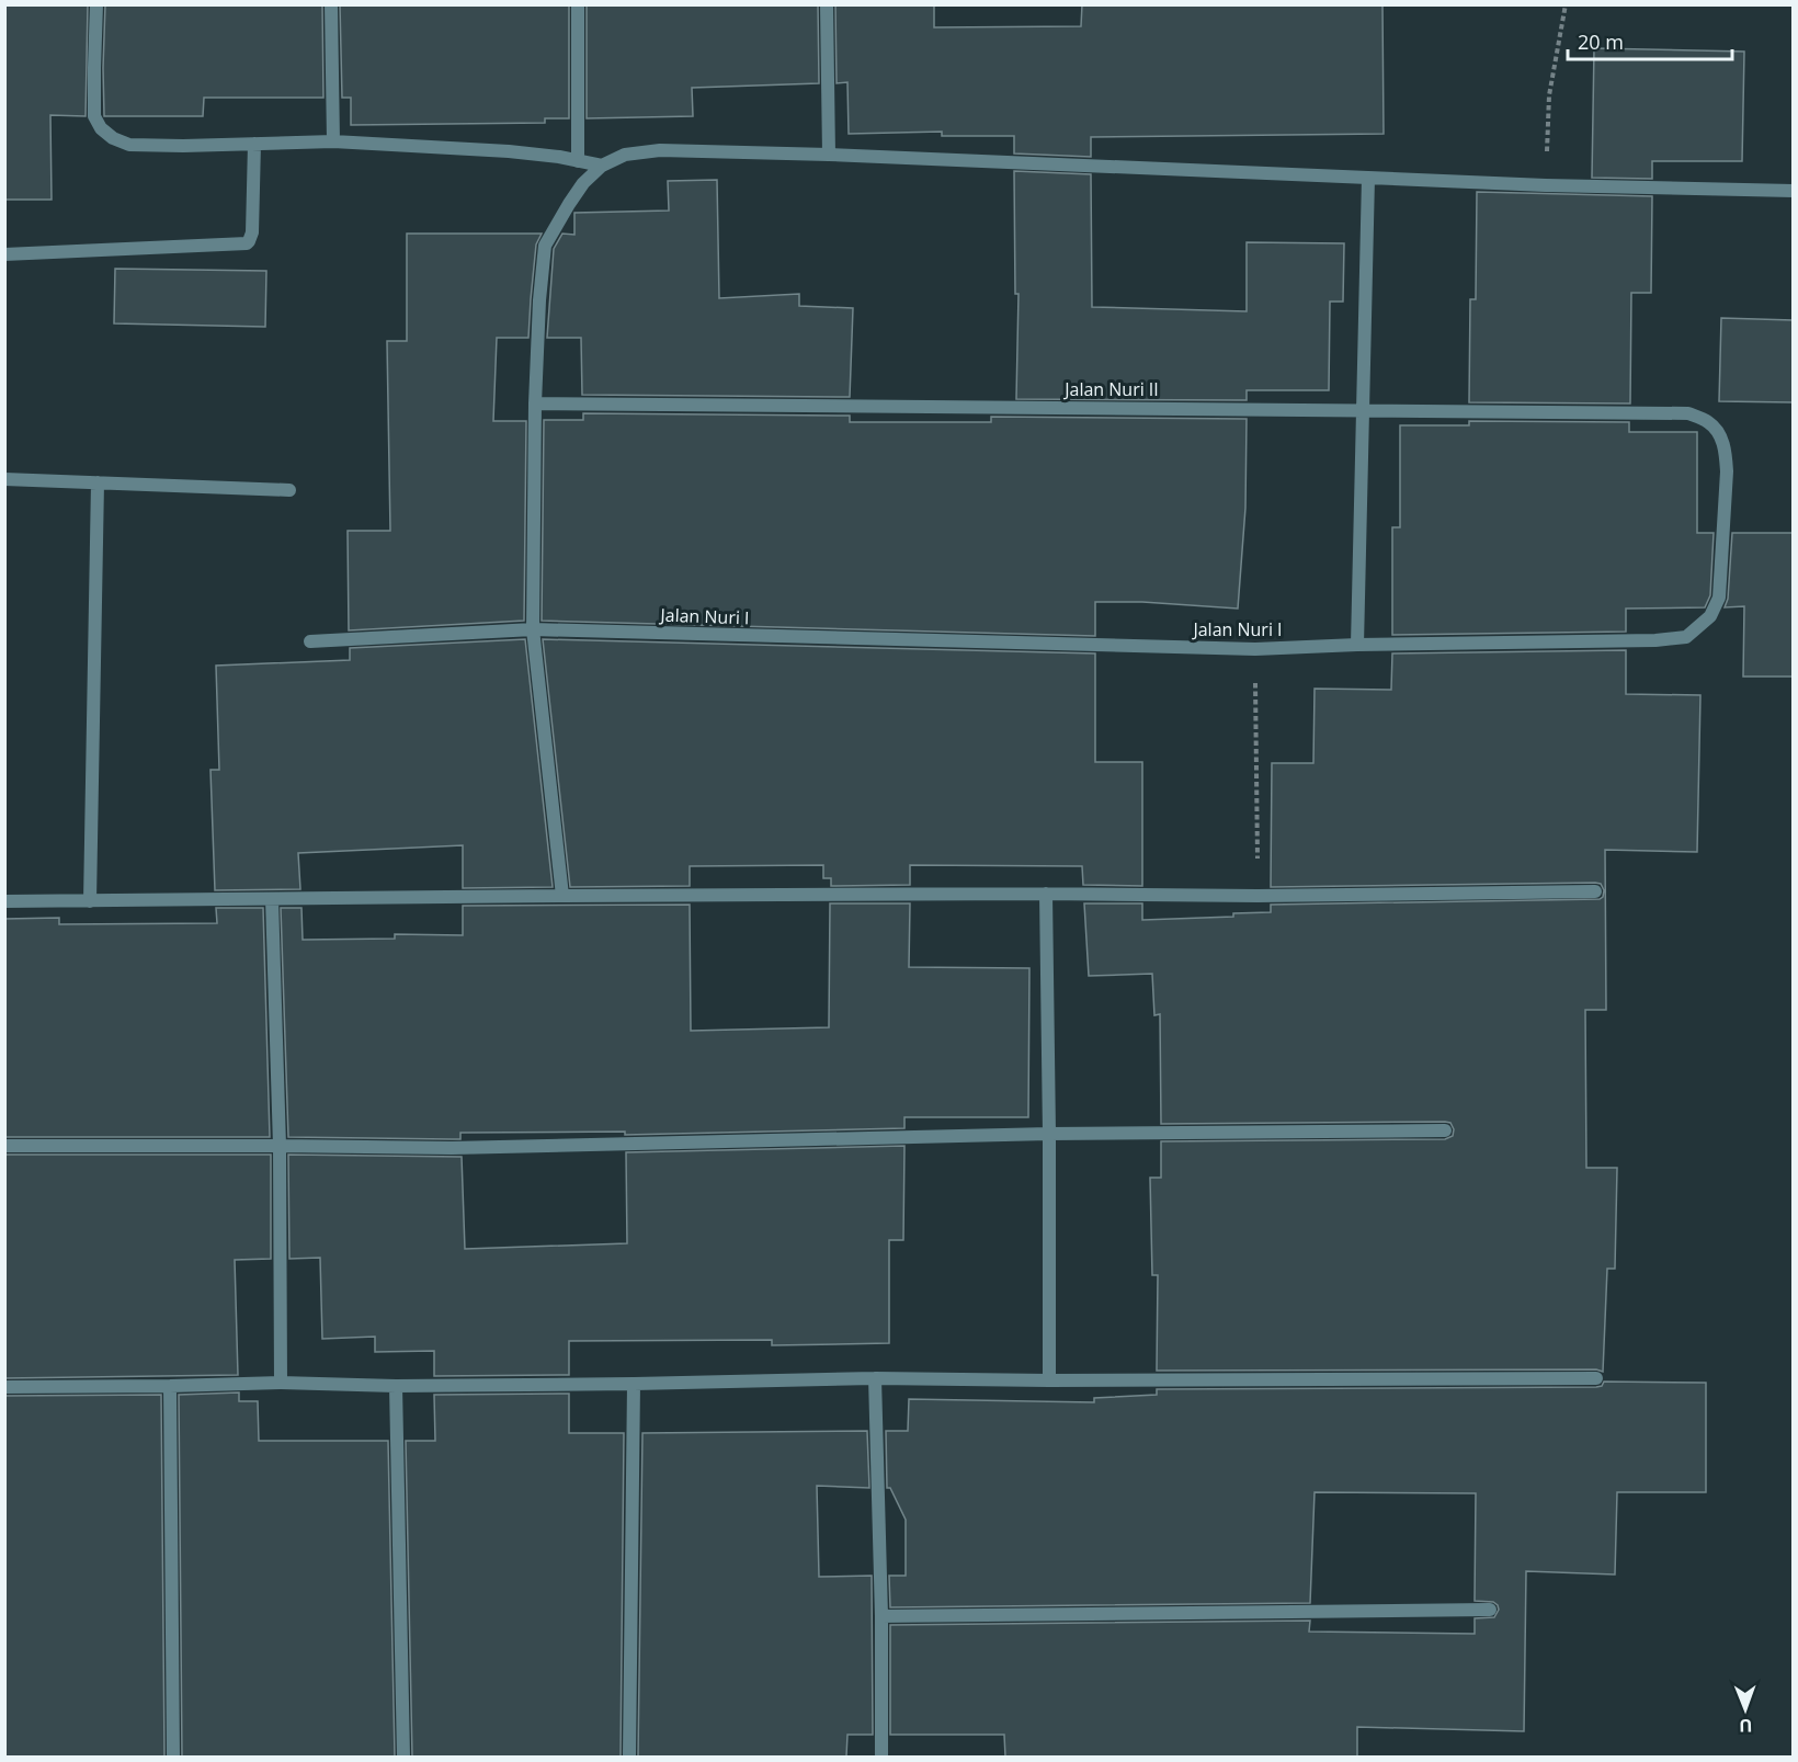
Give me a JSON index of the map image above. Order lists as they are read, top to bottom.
{
  "streets": {
    "street": ["Jalan Nuri II", "Jalan Nuri I"]
  },
  "crossings": [
    ["Jalan Nuri II", "Jalan Nuri I"]
  ],
  "scale_bar": "20 m",
  "north": "bottom"
}
